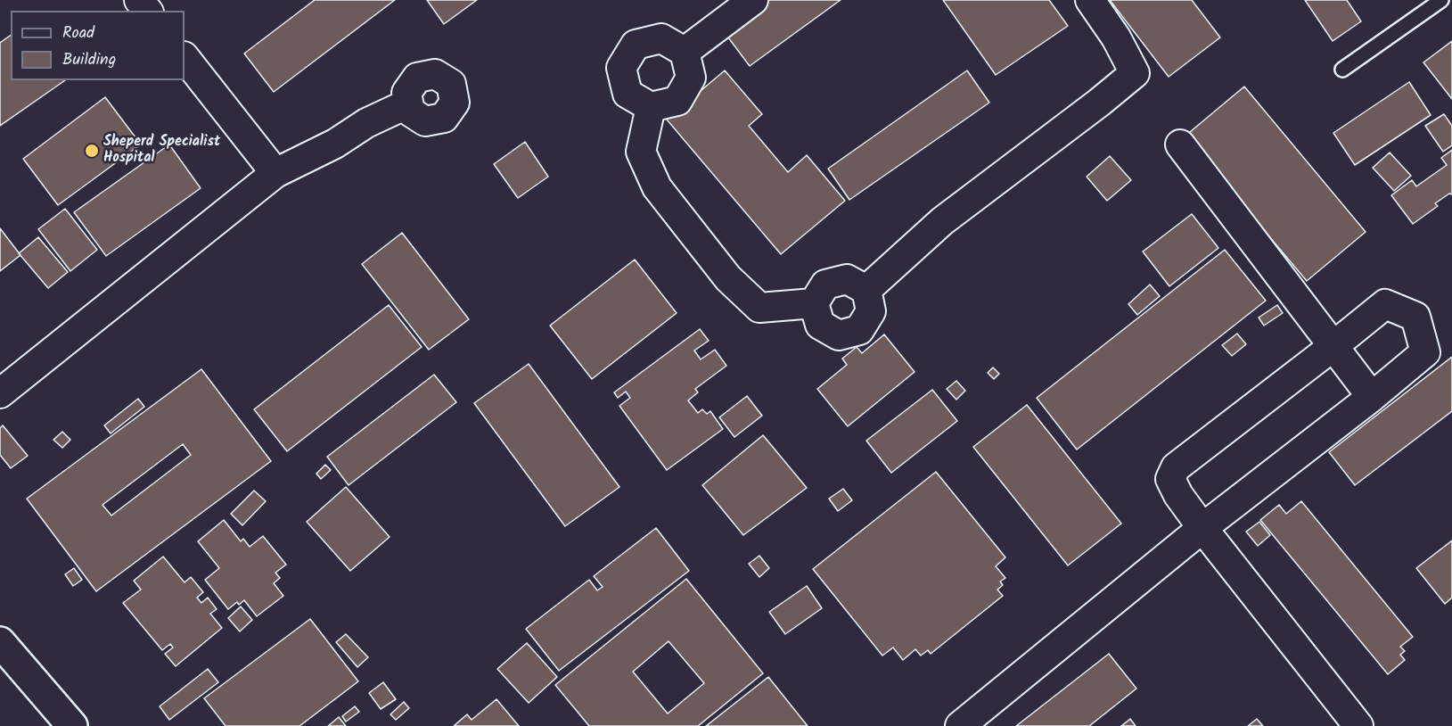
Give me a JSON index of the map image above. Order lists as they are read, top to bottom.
{
  "places": ["Sheperd Specialist Hospital"],
  "legend": ["Road", "Building"]
}
